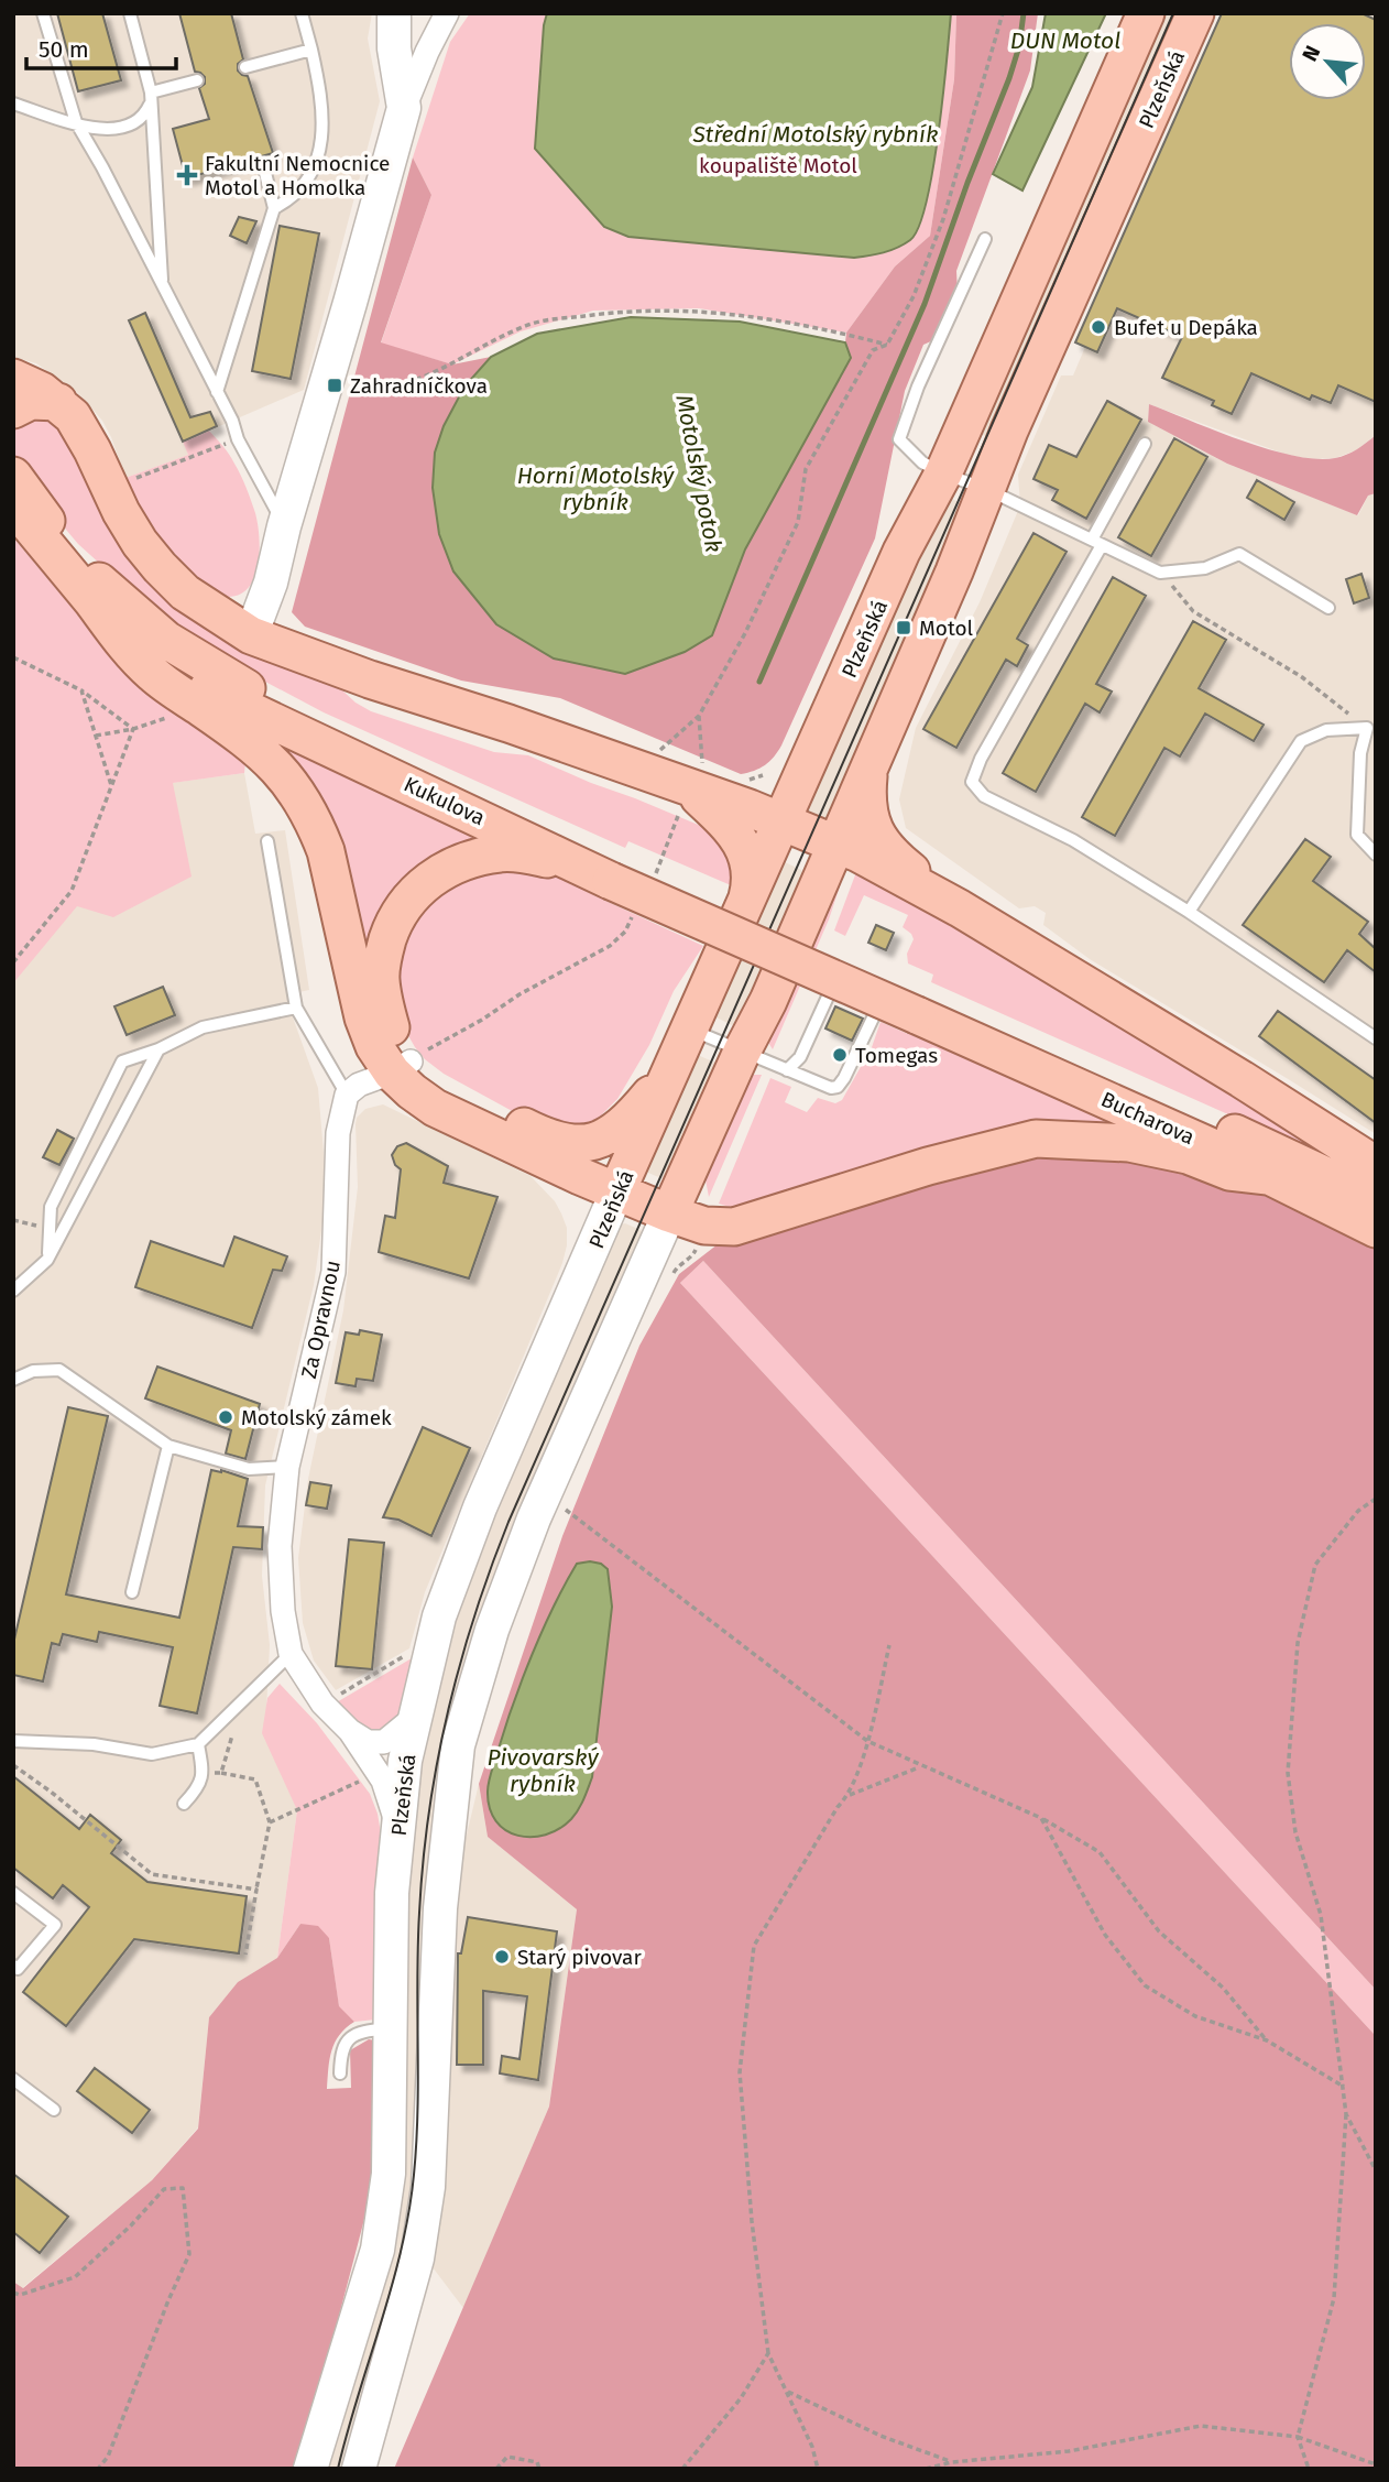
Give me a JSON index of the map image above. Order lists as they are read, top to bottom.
{
  "streets": {
    "main road": ["Plzeňská", "Kukulova", "Bucharova"],
    "street": ["Za Opravnou"]
  },
  "crossings": [
    ["Plzeňská", "Za Opravnou"],
    ["Kukulova", "Bucharova"]
  ],
  "water": [
    "DUN Motol",
    "Střední Motolský rybník",
    "Motolský potok",
    "Horní Motolský rybník",
    "Pivovarský rybník"
  ],
  "parks": ["koupaliště Motol"],
  "places": {
    "health": ["Fakultní Nemocnice Motol a Homolka"],
    "other": [
      "Bufet u Depáka",
      "Tomegas",
      "Motolský zámek",
      "Starý pivovar"
    ],
    "transit": ["Zahradníčkova", "Motol"]
  },
  "scale_bar": "50 m",
  "north": "top left"
}
